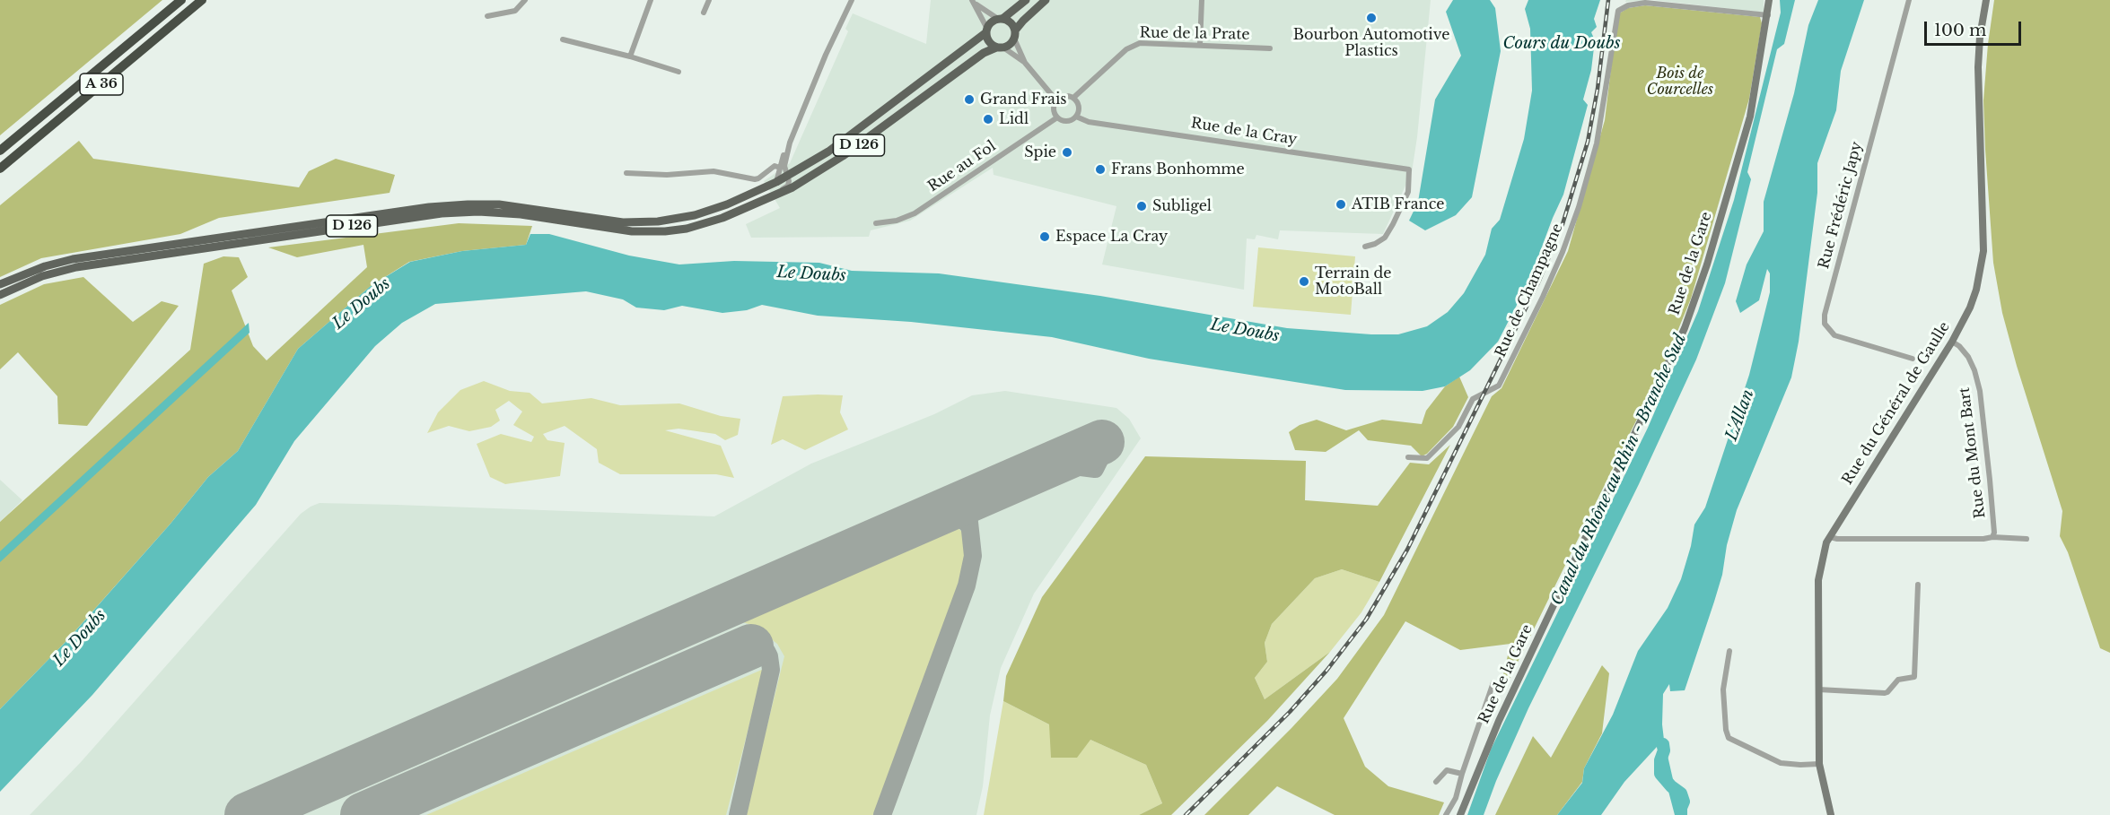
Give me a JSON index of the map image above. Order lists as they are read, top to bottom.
{
  "streets": {
    "highway": ["A 36"],
    "main road": ["D 126", "Rue de la Gare", "Rue du Général de Gaulle"],
    "street": [
      "Rue de la Prate",
      "Rue de la Cray",
      "Rue au Fol",
      "Rue Frédéric Japy",
      "Rue de Champagne",
      "Rue du Mont Bart"
    ]
  },
  "crossings": [
    ["Rue de la Prate", "Rue de la Cray"],
    ["Rue de la Prate", "Rue au Fol"],
    ["Rue de la Cray", "Rue au Fol"],
    ["Rue de la Gare", "Rue de Champagne"],
    ["Rue du Général de Gaulle", "Rue du Mont Bart"]
  ],
  "water": [
    "Cours du Doubs",
    "Le Doubs",
    "L'Allan",
    "Canal du Rhône au Rhin - Branche Sud"
  ],
  "parks": ["Bois de Courcelles"],
  "places": [
    "Bourbon Automotive Plastics",
    "Grand Frais",
    "Lidl",
    "Spie",
    "Frans Bonhomme",
    "ATIB France",
    "Subligel",
    "Espace La Cray",
    "Terrain de MotoBall"
  ],
  "scale_bar": "100 m"
}
